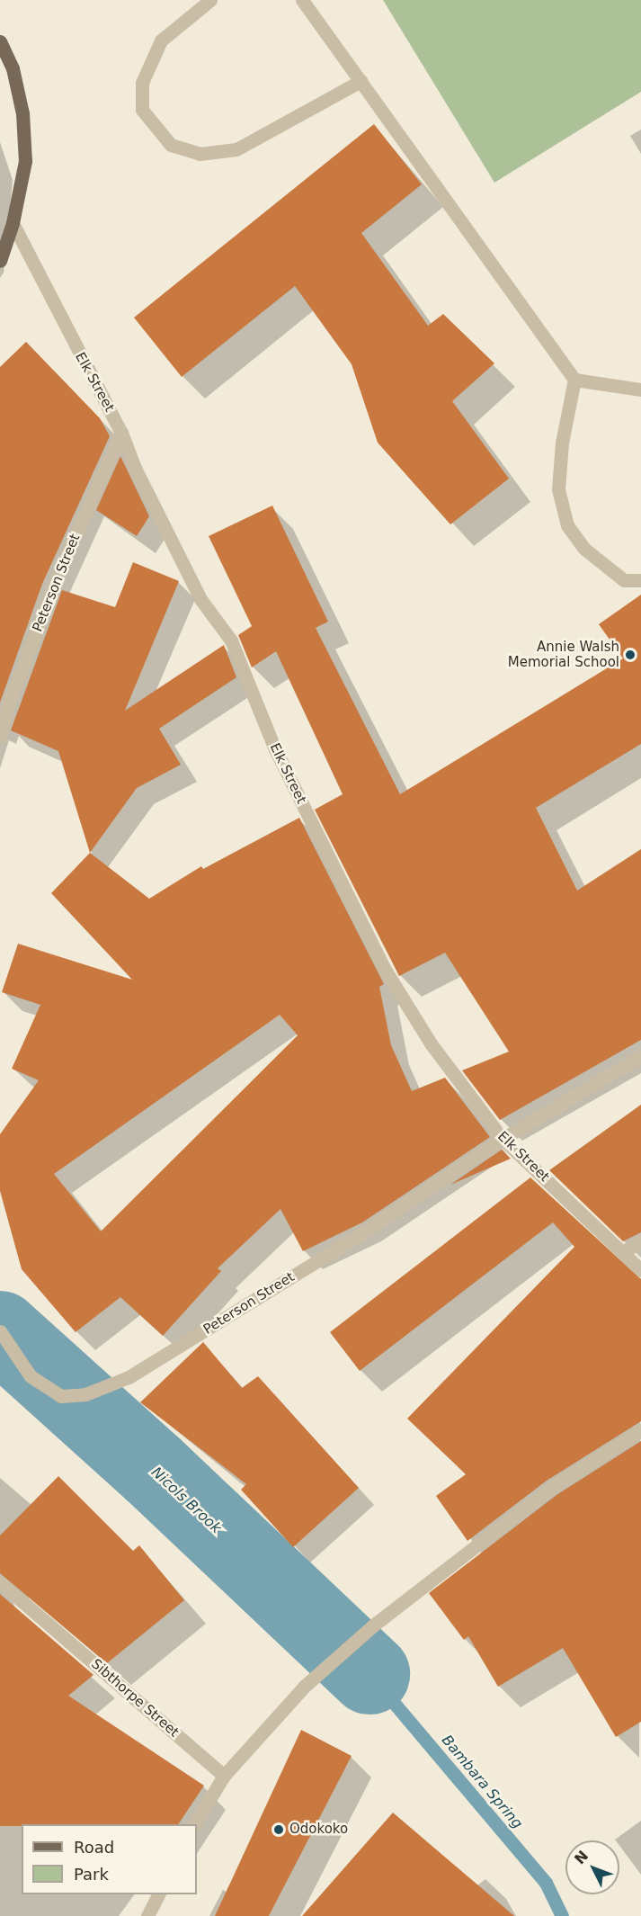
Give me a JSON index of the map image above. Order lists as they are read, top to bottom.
{
  "streets": {
    "street": ["Elk Street", "Peterson Street", "Sibthorpe Street"]
  },
  "crossings": [
    ["Elk Street", "Peterson Street"]
  ],
  "water": ["Nicols Brook", "Bambara Spring"],
  "places": ["Annie Walsh Memorial School", "Odokoko"],
  "legend": ["Road", "Park"],
  "north": "top left"
}
